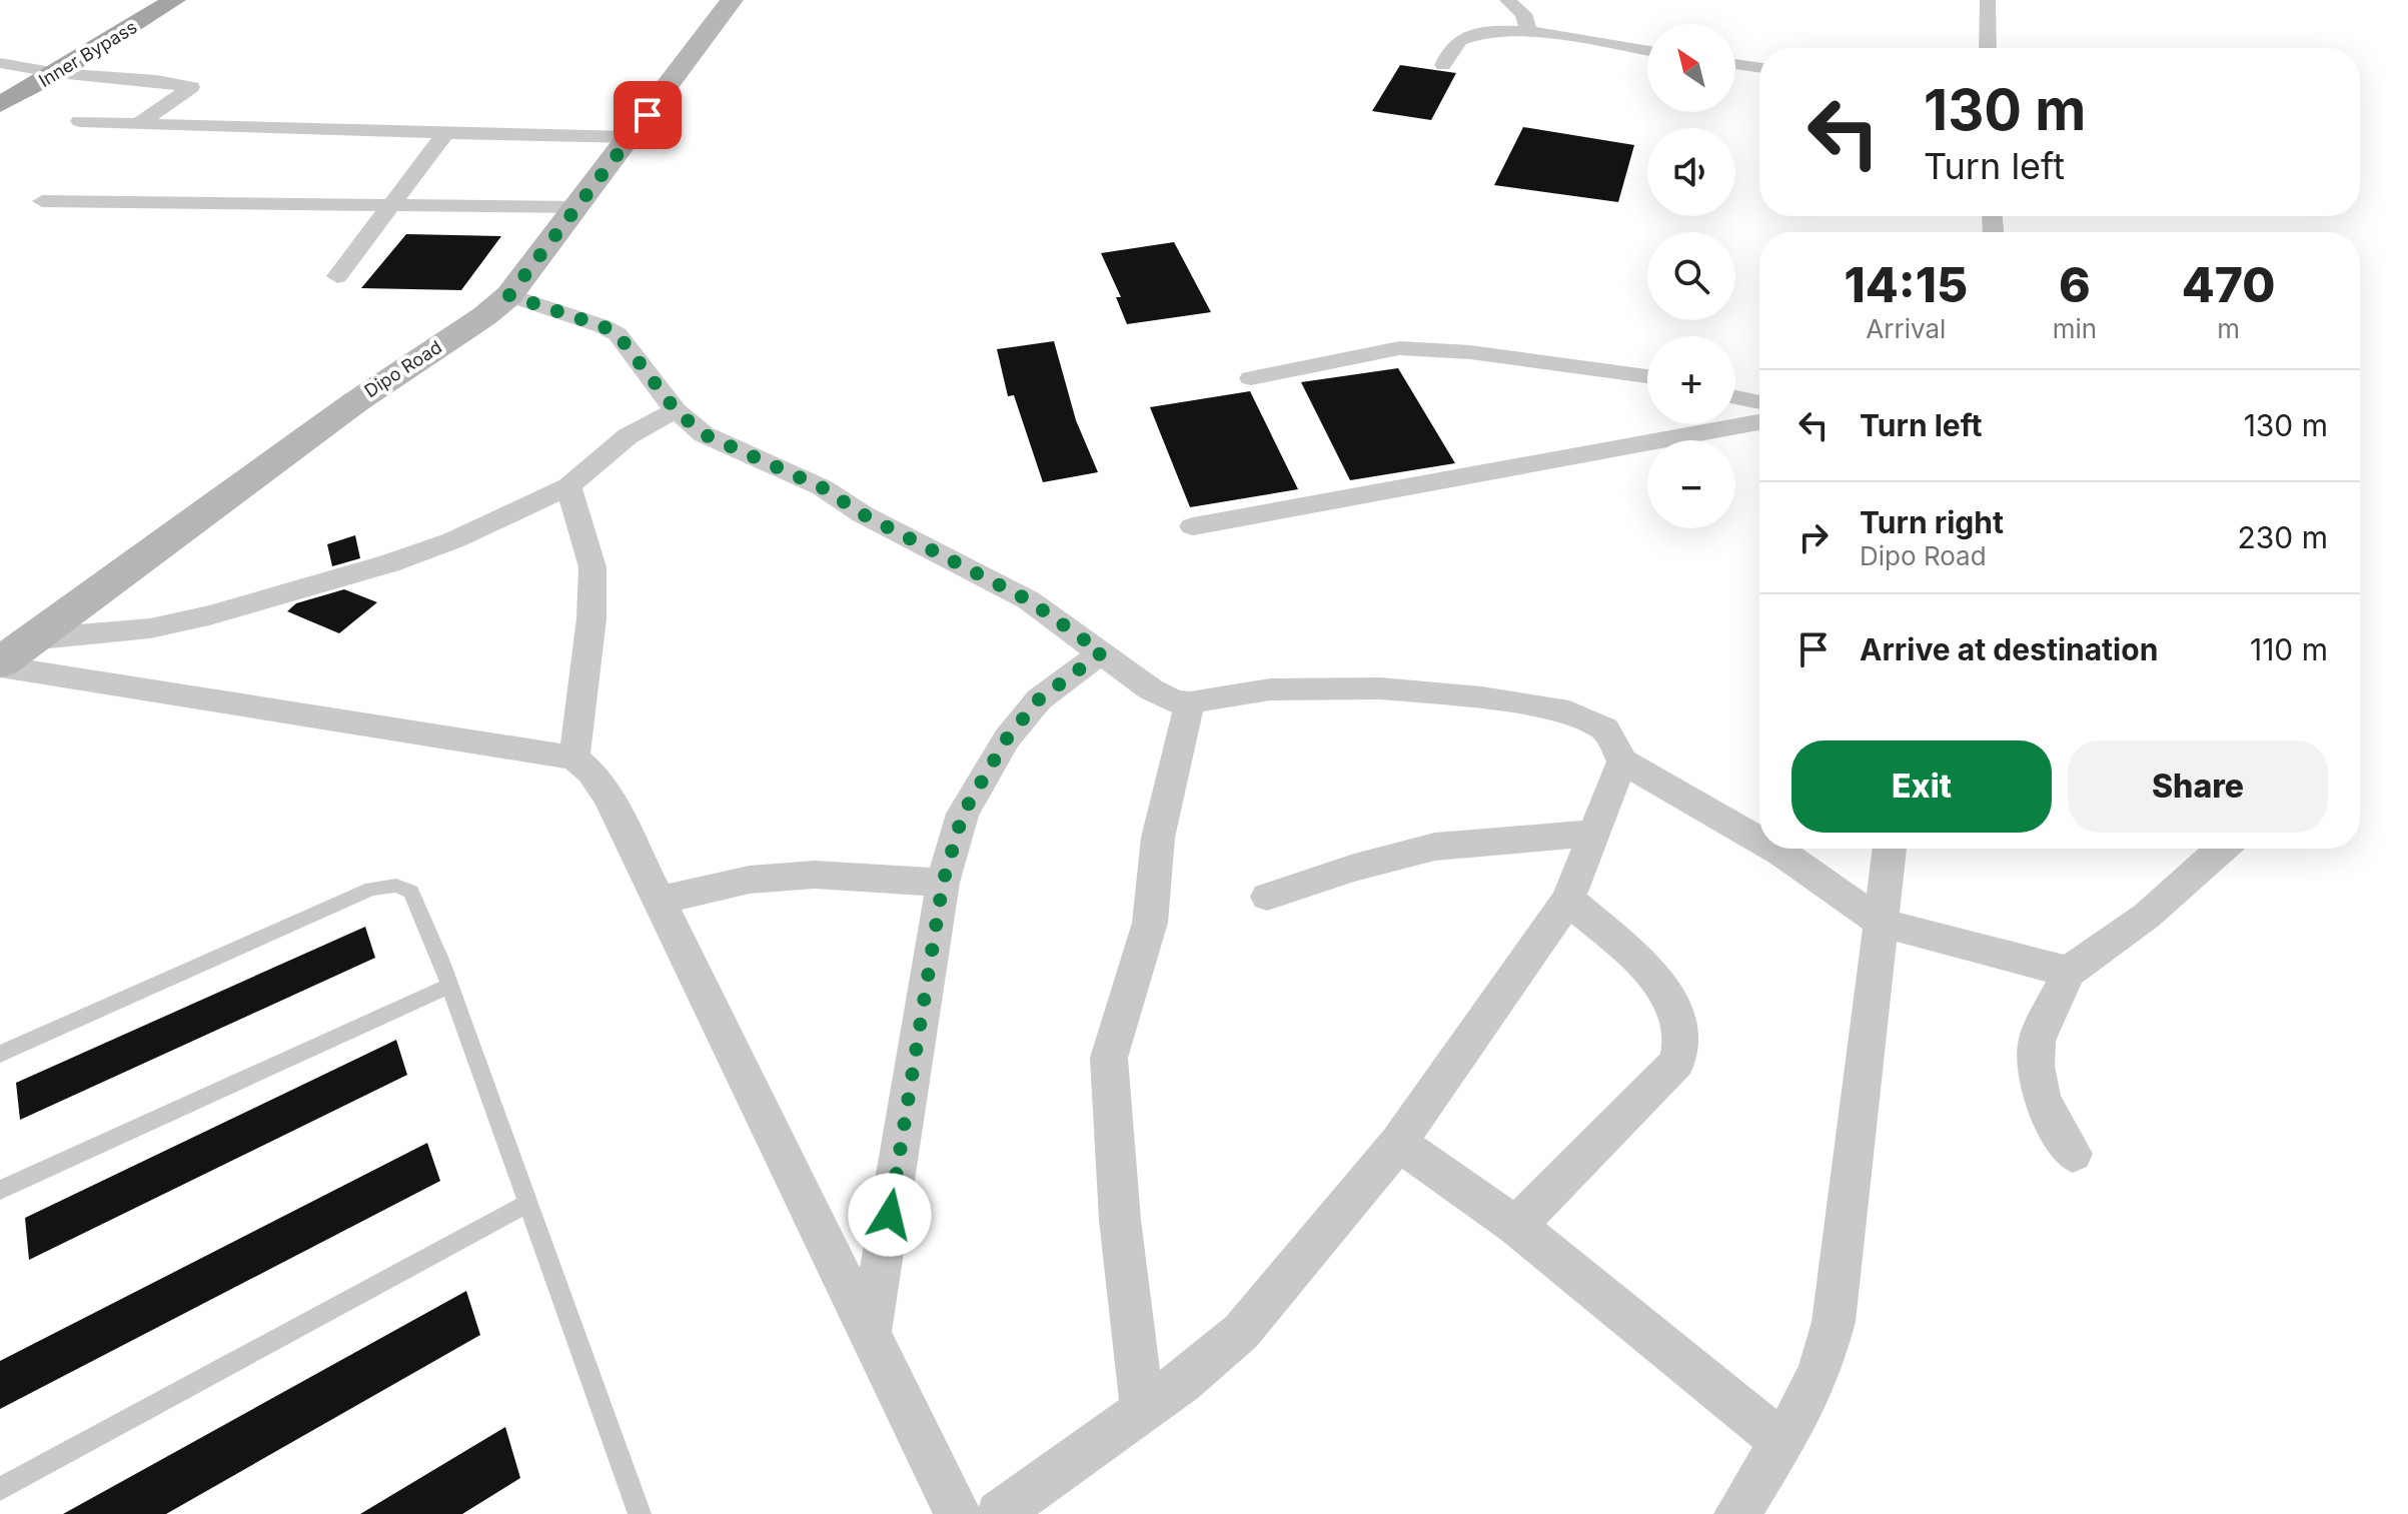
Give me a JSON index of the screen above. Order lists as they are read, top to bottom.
{
  "streets": {
    "main road": ["Inner Bypass", "Dipo Road"]
  },
  "north": "top left",
  "page": {
    "map_buttons": ["+", "−"],
    "turn": ["130 m", "Turn left"],
    "eta": [
      "14:15",
      "Arrival",
      "6",
      "min",
      "470",
      "m"
    ],
    "list": [
      {
        "name": "Turn left",
        "value": "130 m"
      },
      {
        "name": "Turn right",
        "note": "Dipo Road",
        "value": "230 m"
      },
      {
        "name": "Arrive at destination",
        "value": "110 m"
      }
    ],
    "buttons": ["Exit", "Share"]
  }
}
